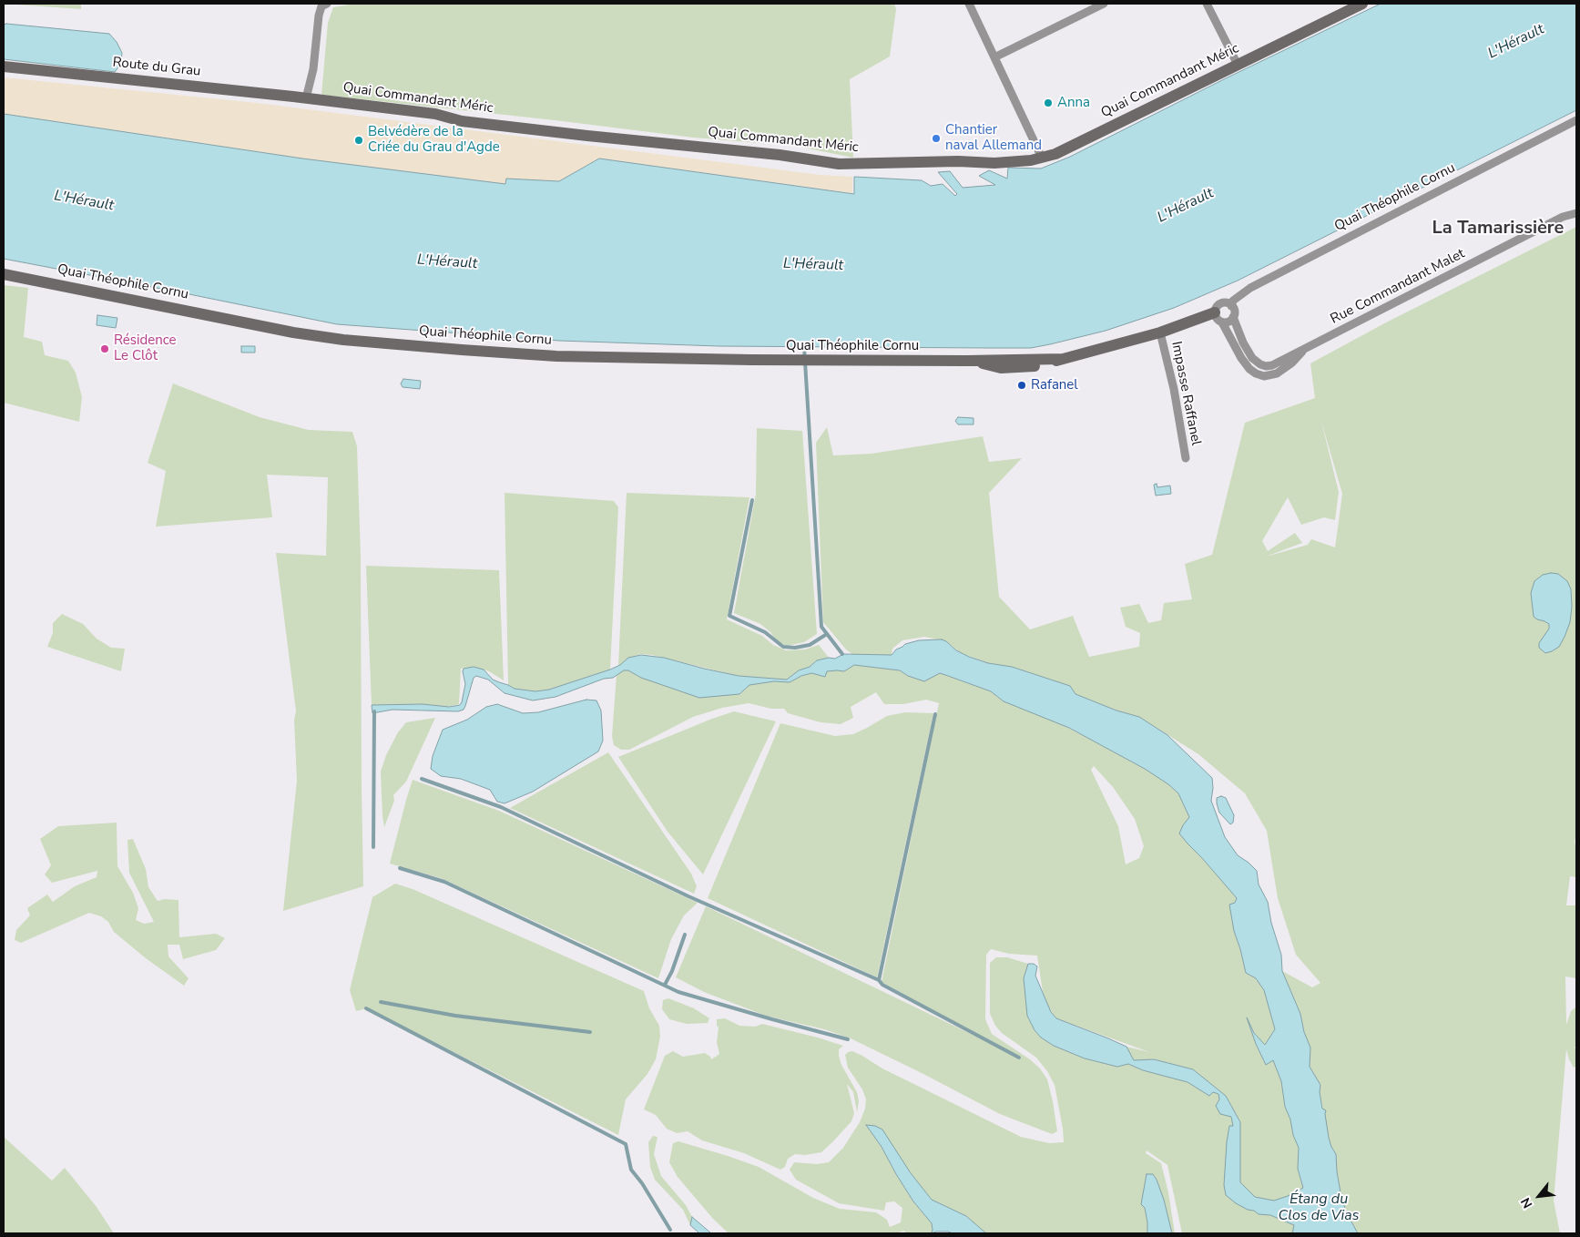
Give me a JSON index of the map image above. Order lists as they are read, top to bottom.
{
  "streets": {
    "street": [
      "Route du Grau",
      "Quai Commandant Méric",
      "Quai Théophile Cornu",
      "Rue Commandant Malet",
      "Impasse Raffanel"
    ]
  },
  "crossings": [
    ["Route du Grau", "Quai Commandant Méric"],
    ["Quai Théophile Cornu", "Rue Commandant Malet"],
    ["Quai Théophile Cornu", "Impasse Raffanel"]
  ],
  "districts": ["La Tamarissière"],
  "water": ["L'Hérault", "Étang du Clos de Vias"],
  "places": [
    "Anna",
    "Chantier naval Allemand",
    "Belvédère de la Criée du Grau d'Agde",
    "Résidence Le Clôt",
    "Rafanel"
  ],
  "north": "bottom left"
}
